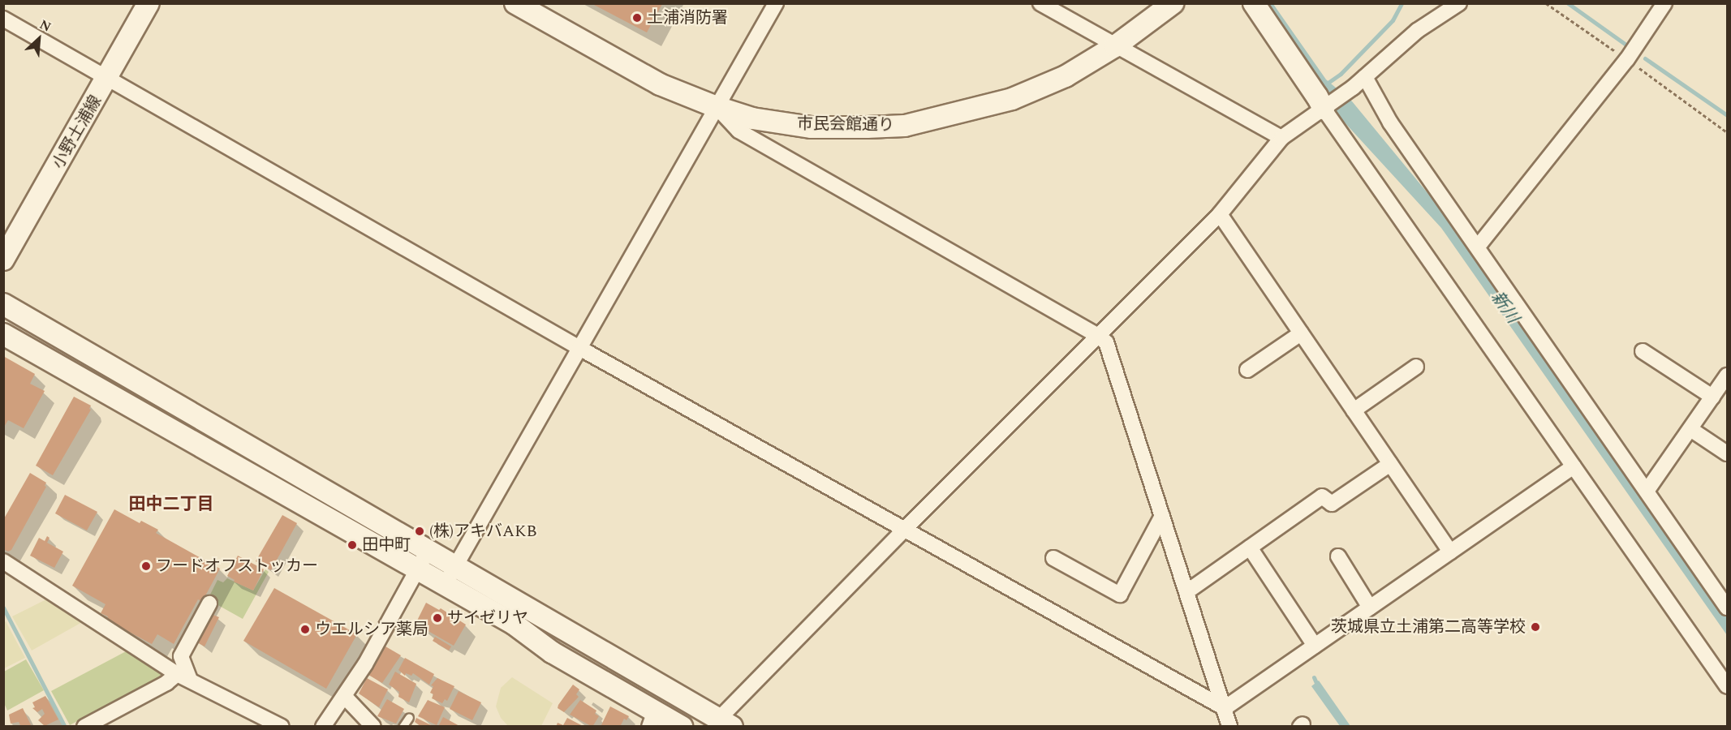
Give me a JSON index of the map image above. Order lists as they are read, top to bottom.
{
  "streets": {
    "street": ["市民会館通り", "小野土浦線"]
  },
  "districts": ["田中二丁目"],
  "water": ["新川"],
  "places": [
    "土浦消防署",
    "(株)アキバAKB",
    "田中町",
    "フードオフストッカー",
    "サイゼリヤ",
    "茨城県立土浦第二高等学校",
    "ウエルシア薬局"
  ],
  "north": "top right"
}
